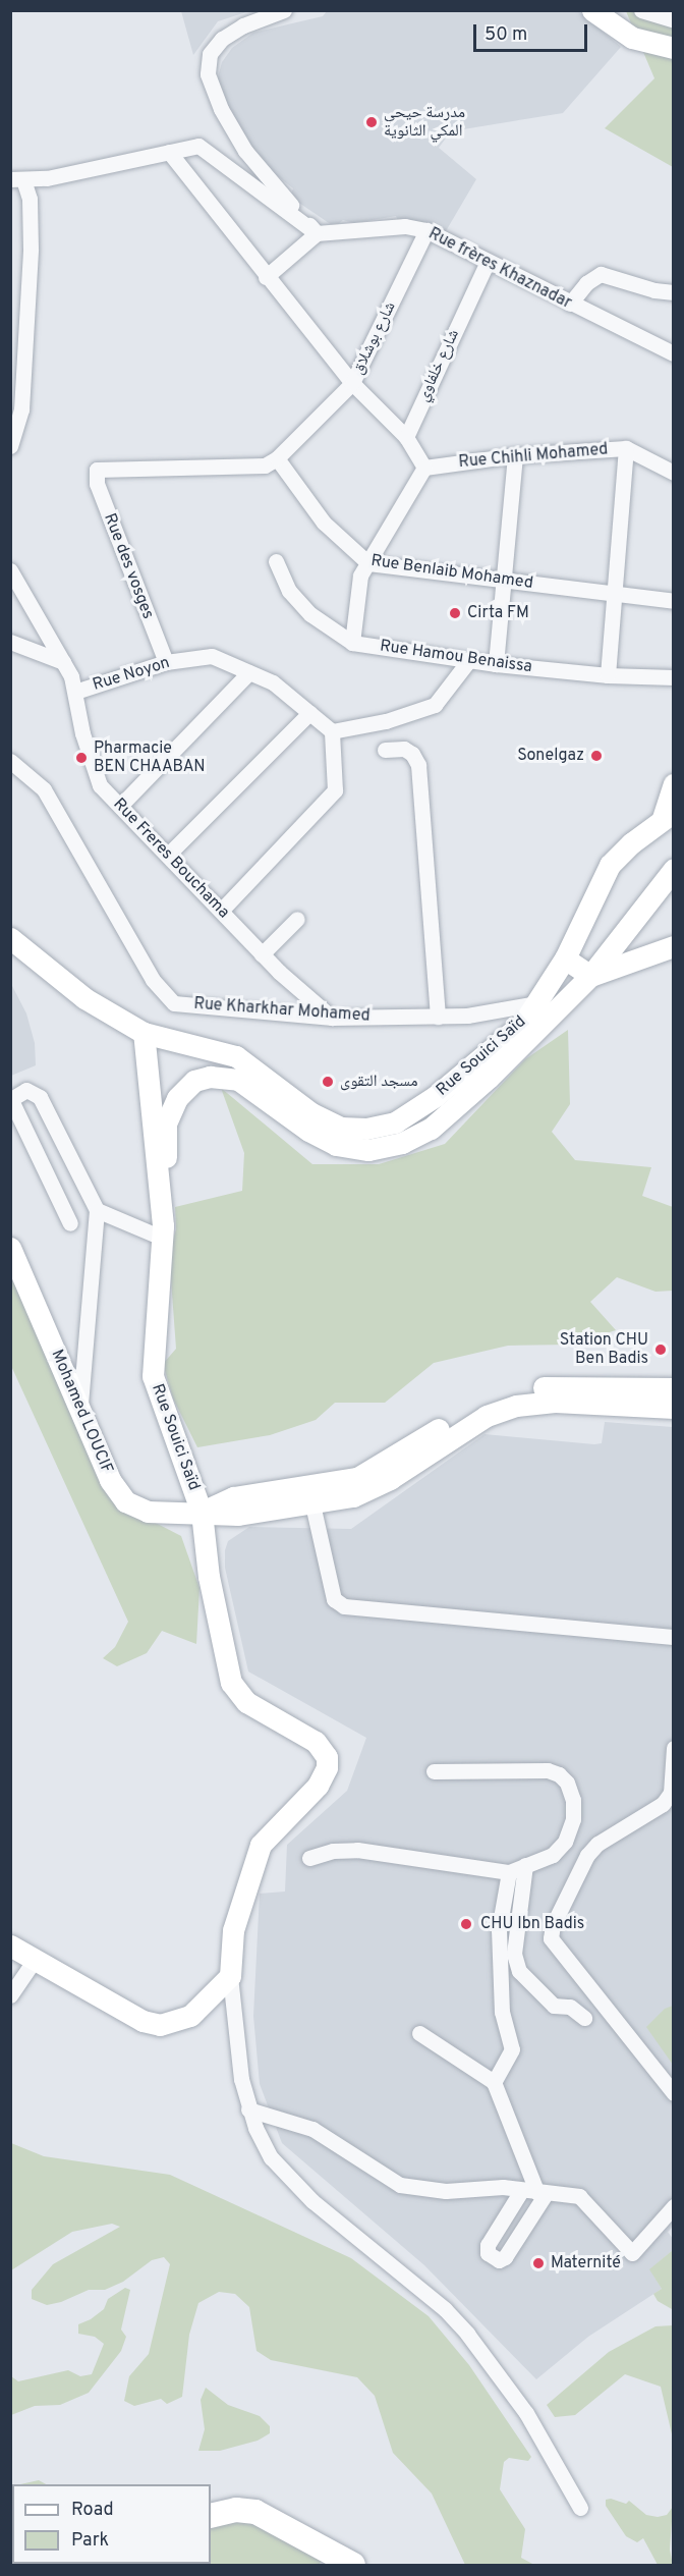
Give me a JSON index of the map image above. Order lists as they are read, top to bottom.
{
  "streets": {
    "main road": ["Rue Souici Saïd", "Mohamed LOUCIF"],
    "street": [
      "Rue frères Khaznadar",
      "شارع بوشلاق",
      "شارع خلفاوي",
      "Rue Chihli Mohamed",
      "Rue des vosges",
      "Rue Benlaib Mohamed",
      "Rue Hamou Benaissa",
      "Rue Noyon",
      "Rue Freres Bouchama",
      "Rue Kharkhar Mohamed"
    ]
  },
  "crossings": [
    ["Rue frères Khaznadar", "شارع بوشلاق"],
    ["Rue frères Khaznadar", "شارع خلفاوي"],
    ["شارع بوشلاق", "Rue des vosges"],
    ["شارع بوشلاق", "Rue Benlaib Mohamed"],
    ["Rue des vosges", "Rue Benlaib Mohamed"],
    ["Rue des vosges", "Rue Noyon"],
    ["Rue Noyon", "Rue Freres Bouchama"],
    ["Rue Freres Bouchama", "Rue Kharkhar Mohamed"],
    ["Rue Kharkhar Mohamed", "Rue Souici Saïd"],
    ["Rue Souici Saïd", "Mohamed LOUCIF"]
  ],
  "places": [
    "مدرسة حيحي المكي الثانوية",
    "Cirta FM",
    "Sonelgaz",
    "Pharmacie BEN CHAABAN",
    "مسجد التقوى",
    "Station CHU Ben Badis",
    "CHU Ibn Badis",
    "Maternité"
  ],
  "legend": ["Road", "Park"],
  "scale_bar": "50 m"
}
